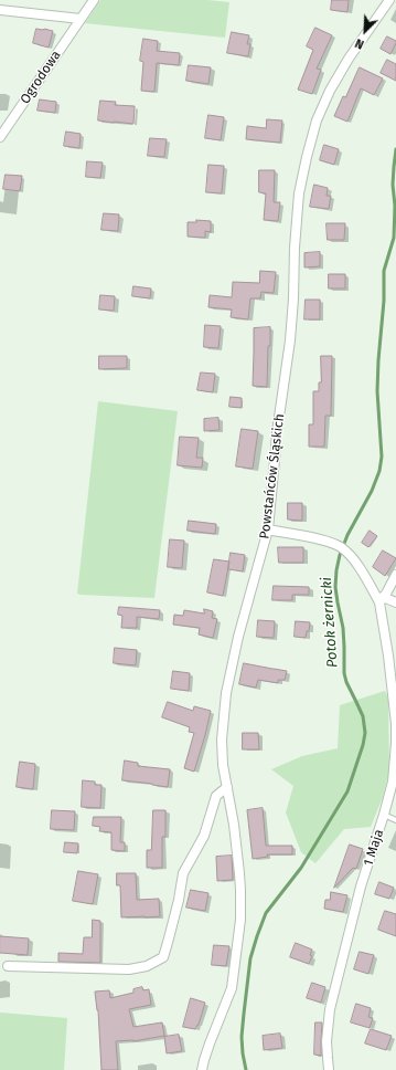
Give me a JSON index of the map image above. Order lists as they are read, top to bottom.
{
  "streets": {
    "street": ["Ogrodowa", "Powstańców Śląskich", "1 Maja"]
  },
  "water": ["Potok żernicki"],
  "north": "bottom left"
}
